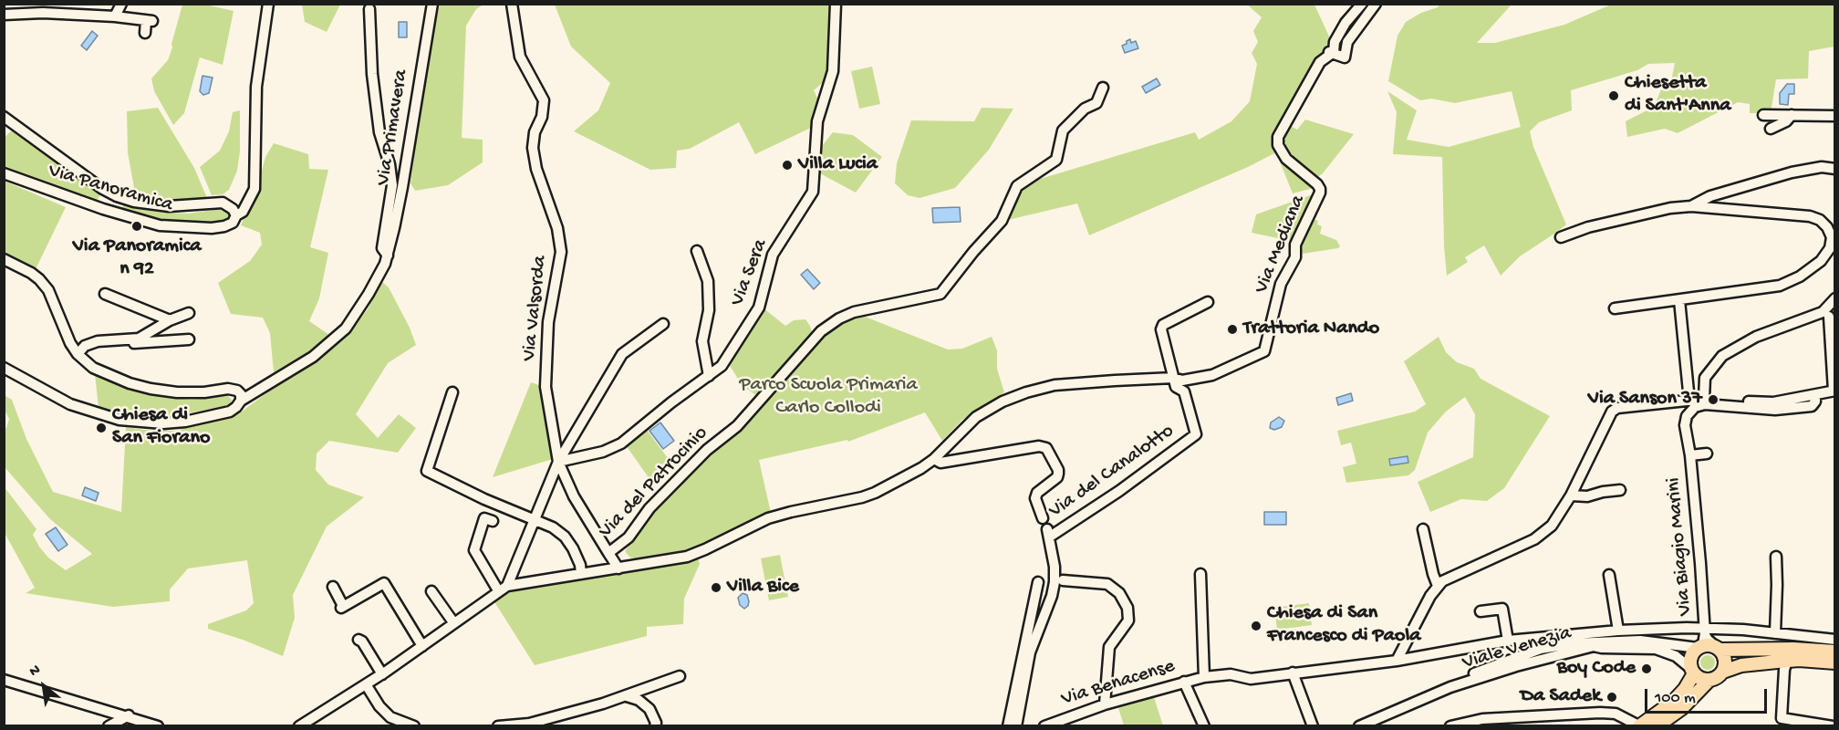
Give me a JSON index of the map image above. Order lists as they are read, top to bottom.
{
  "streets": {
    "street": [
      "Via Primavera",
      "Via Panoramica",
      "Via Mediana",
      "Via Sera",
      "Via Valsorda",
      "Via del Canalotto",
      "Via del Patrocinio",
      "Via Biagio Marini",
      "Viale Venezia",
      "Via Benacense"
    ]
  },
  "crossings": [
    ["Via Mediana", "Via del Canalotto"],
    ["Via Sera", "Via Valsorda"],
    ["Via Valsorda", "Via del Patrocinio"],
    ["Via Biagio Marini", "Viale Venezia"],
    ["Via Biagio Marini", "Via Benacense"],
    ["Viale Venezia", "Via Benacense"]
  ],
  "parks": ["Parco Scuola Primaria Carlo Collodi"],
  "places": [
    "Chiesetta di Sant'Anna",
    "Villa Lucia",
    "Via Panoramica n 92",
    "Trattoria Nando",
    "Via Sanson 37",
    "Chiesa di San Fiorano",
    "Villa Bice",
    "Chiesa di San Francesco di Paola",
    "Boy Code",
    "Da Sadek"
  ],
  "scale_bar": "100 m",
  "north": "top left"
}
